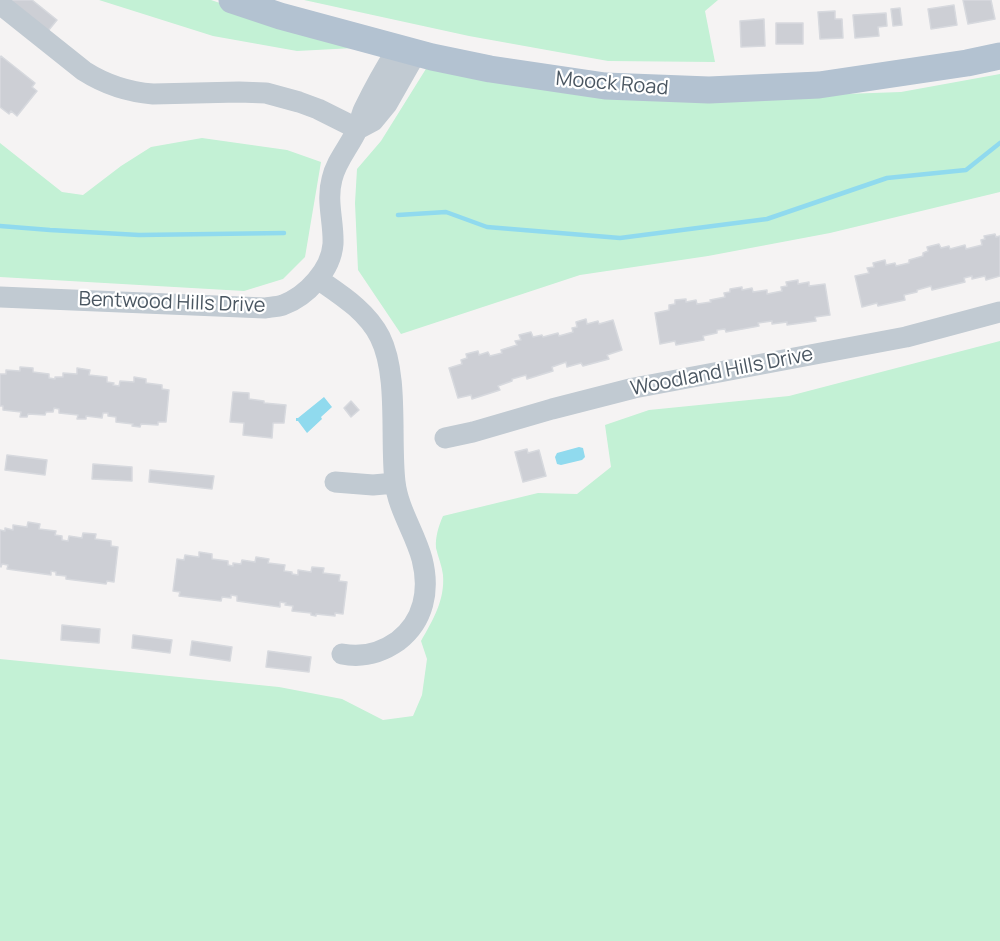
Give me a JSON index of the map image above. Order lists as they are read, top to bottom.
{
  "streets": {
    "main road": ["Moock Road"],
    "street": ["Bentwood Hills Drive", "Woodland Hills Drive"]
  },
  "crossings": [
    ["Moock Road", "Bentwood Hills Drive"]
  ]
}
